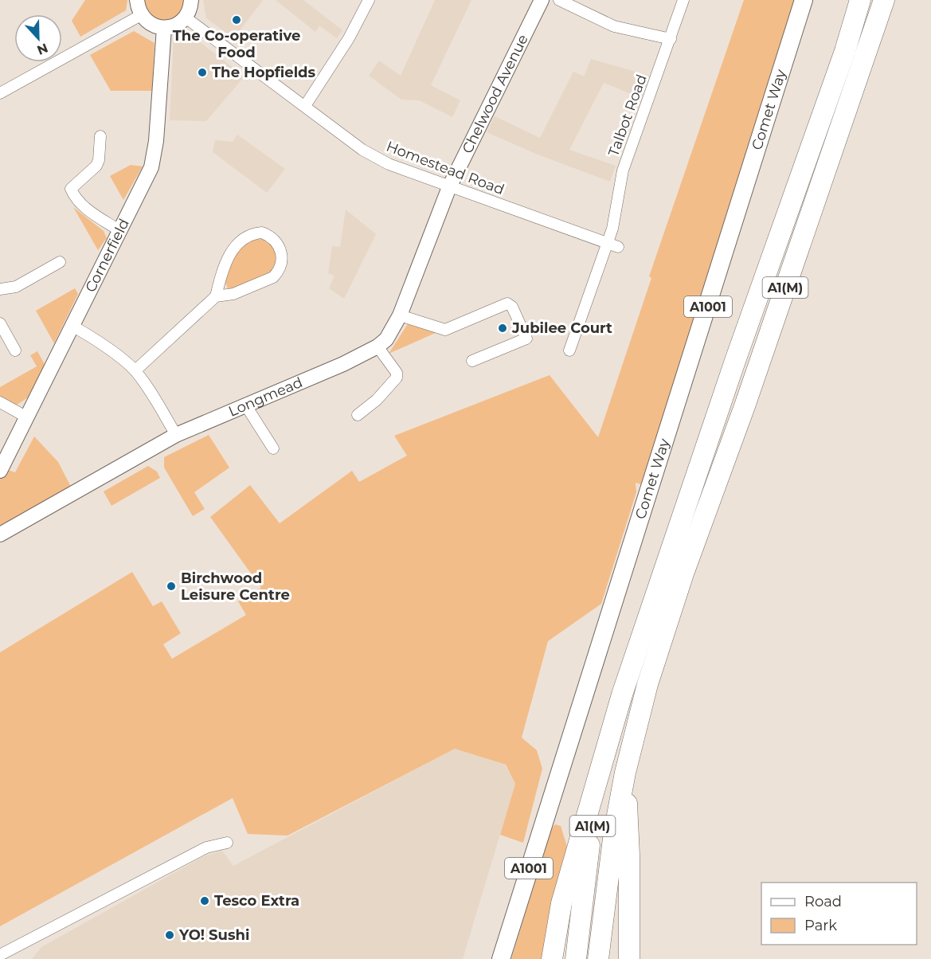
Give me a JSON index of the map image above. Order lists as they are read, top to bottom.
{
  "streets": {
    "highway": ["A1(M)"],
    "main road": ["Comet Way", "A1001"],
    "street": [
      "Chelwood Avenue",
      "Talbot Road",
      "Homestead Road",
      "Cornerfield",
      "Longmead"
    ]
  },
  "crossings": [
    ["Chelwood Avenue", "Homestead Road"],
    ["Chelwood Avenue", "Longmead"],
    ["Talbot Road", "Homestead Road"],
    ["Homestead Road", "Longmead"]
  ],
  "places": [
    "The Co-operative Food",
    "The Hopfields",
    "Jubilee Court",
    "Birchwood Leisure Centre",
    "Tesco Extra",
    "YO! Sushi"
  ],
  "legend": ["Road", "Park"],
  "north": "bottom"
}
